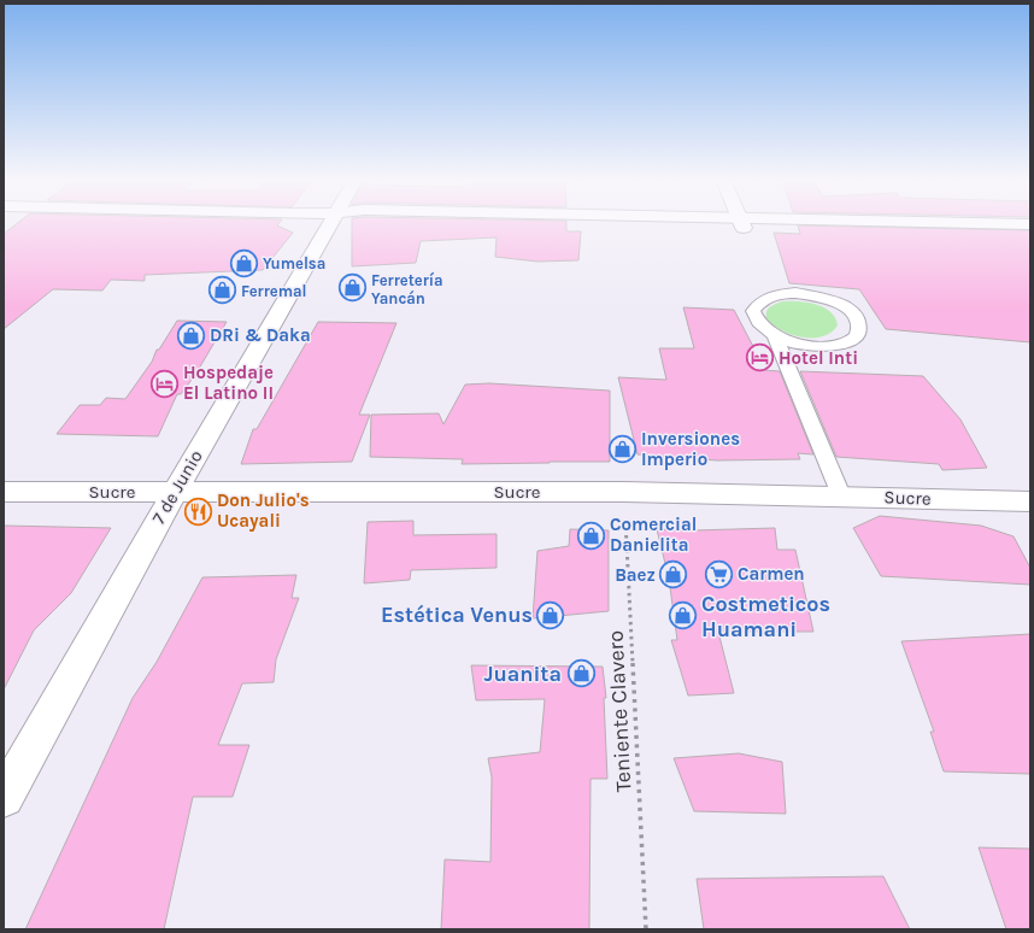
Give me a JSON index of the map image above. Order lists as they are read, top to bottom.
{
  "streets": {
    "main road": ["7 de Junio", "Sucre"],
    "path": ["Teniente Clavero"]
  },
  "crossings": [
    ["7 de Junio", "Sucre"],
    ["Sucre", "Teniente Clavero"]
  ],
  "places": {
    "shop": [
      "Yumelsa",
      "Ferretería Yancán",
      "Ferremal",
      "DRi & Daka",
      "Inversiones Imperio",
      "Comercial Danielita",
      "Baez",
      "Estética Venus",
      "Costmeticos Huamani",
      "Juanita"
    ],
    "hotel": ["Hotel Inti", "Hospedaje El Latino II"],
    "restaurant": ["Don Julio's Ucayali"],
    "supermarket": ["Carmen"]
  }
}
